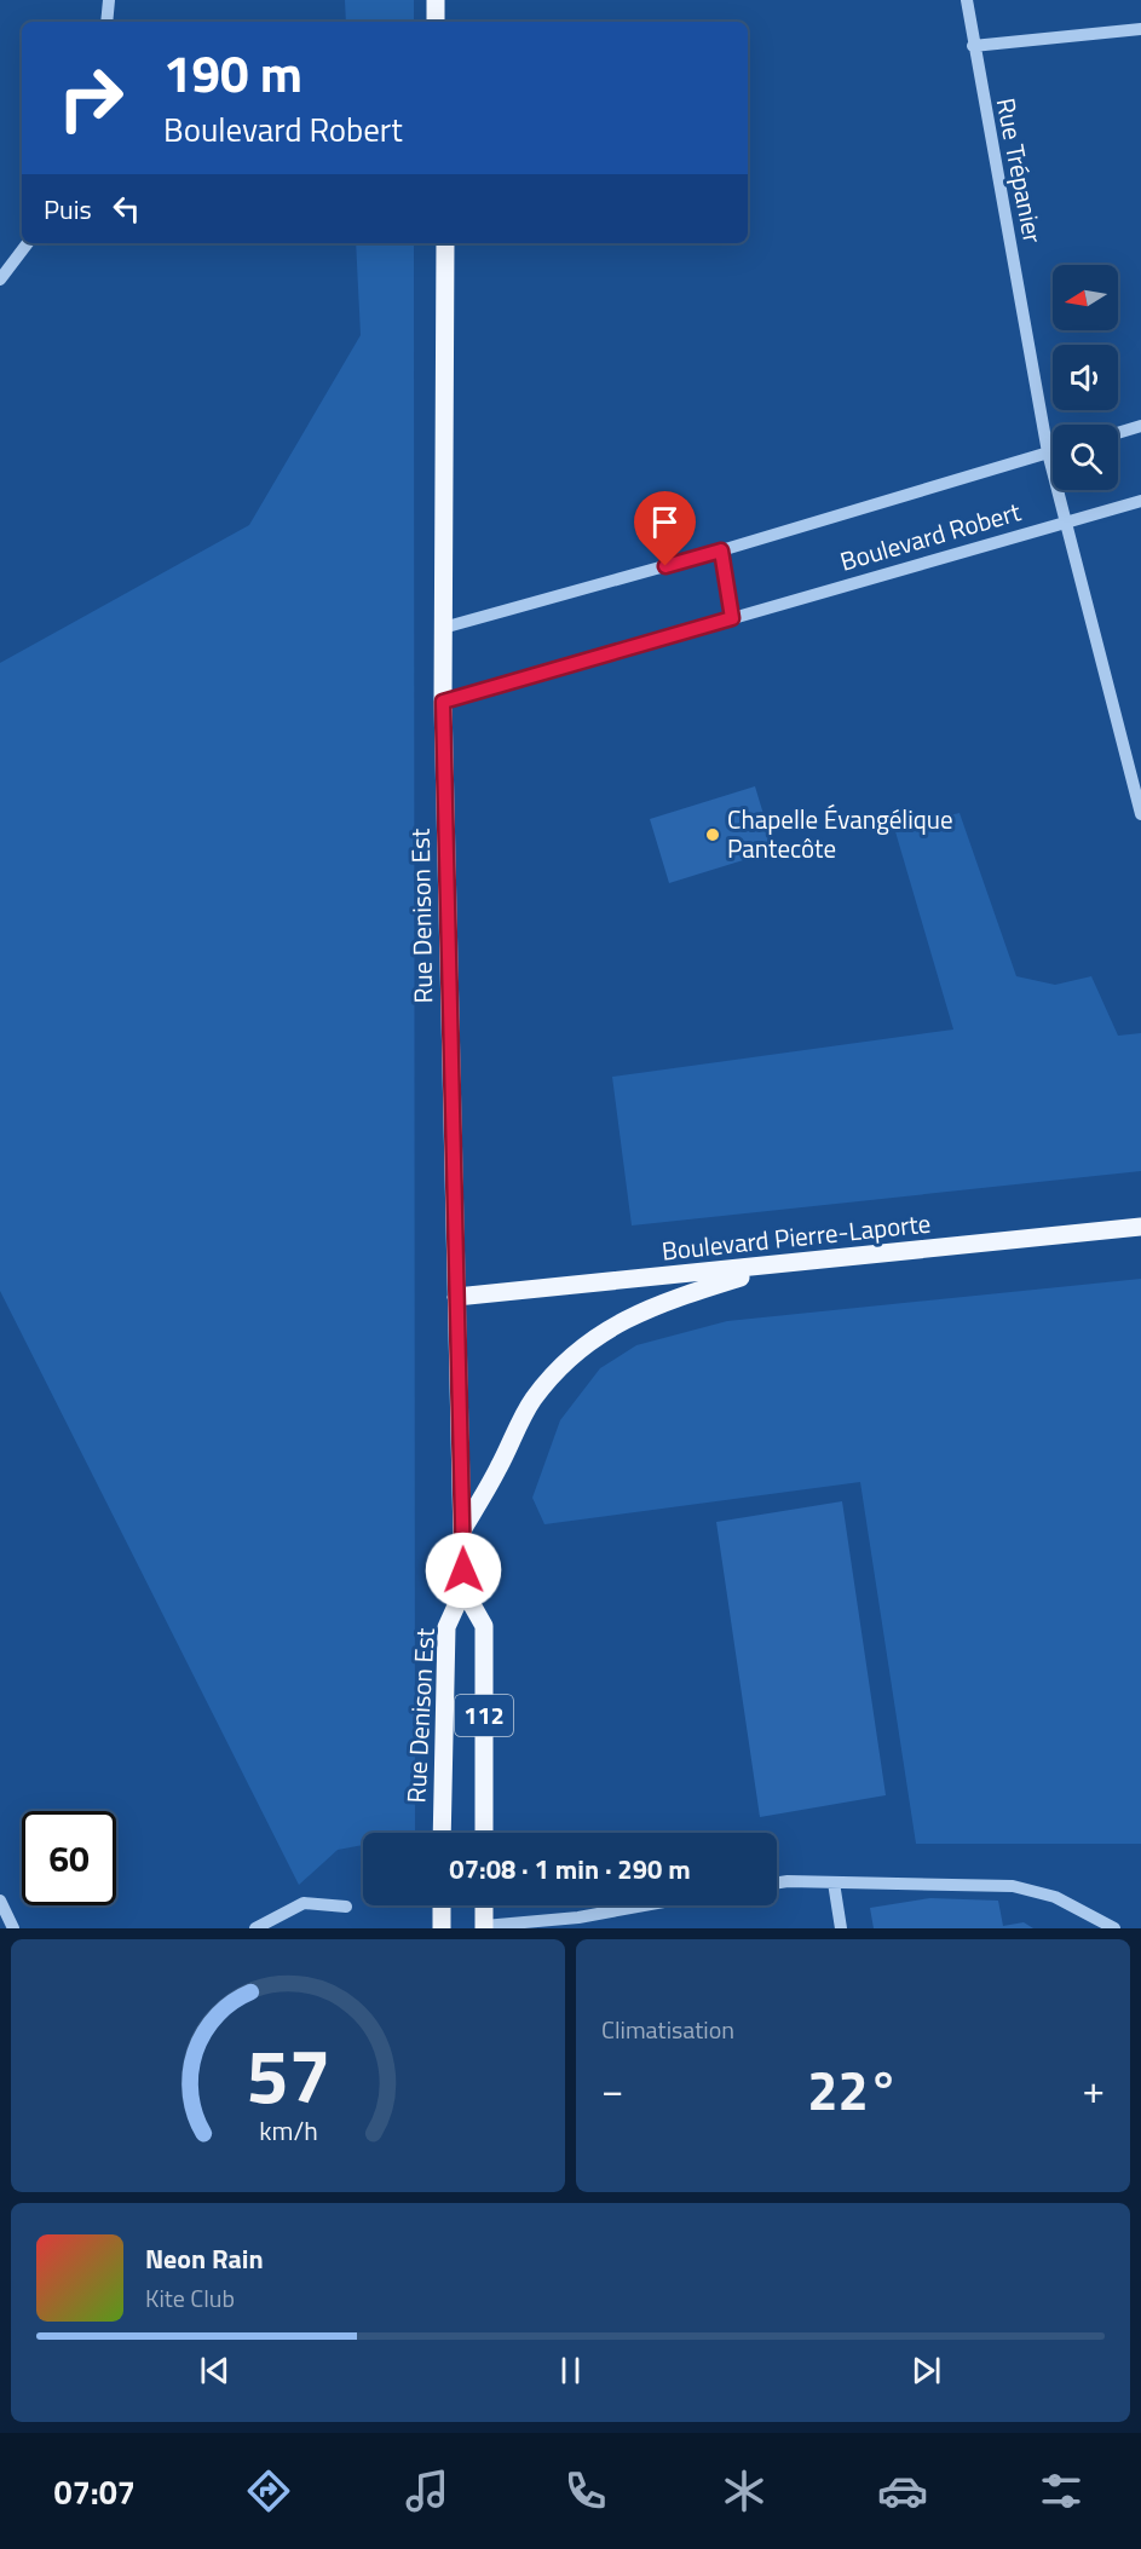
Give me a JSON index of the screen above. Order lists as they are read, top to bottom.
{
  "streets": {
    "main road": ["Rue Denison Est", "Boulevard Pierre-Laporte", "112"],
    "street": ["Rue Trépanier", "Boulevard Robert"]
  },
  "crossings": [
    ["Rue Trépanier", "Boulevard Robert"],
    ["Boulevard Robert", "Rue Denison Est"],
    ["Rue Denison Est", "Boulevard Pierre-Laporte"]
  ],
  "places": ["Chapelle Évangélique Pantecôte"],
  "north": "left",
  "page": {
    "turn": ["190 m", "Boulevard Robert"],
    "then": "Puis",
    "limit": "60",
    "trip": "07:08 · 1 min · 290 m",
    "tile": "Climatisation",
    "heat": ["−", "22°", "+"],
    "song": ["Neon Rain", "Kite Club"],
    "tabs": "07:07",
    "gauge": ["57", "km/h"]
  }
}
